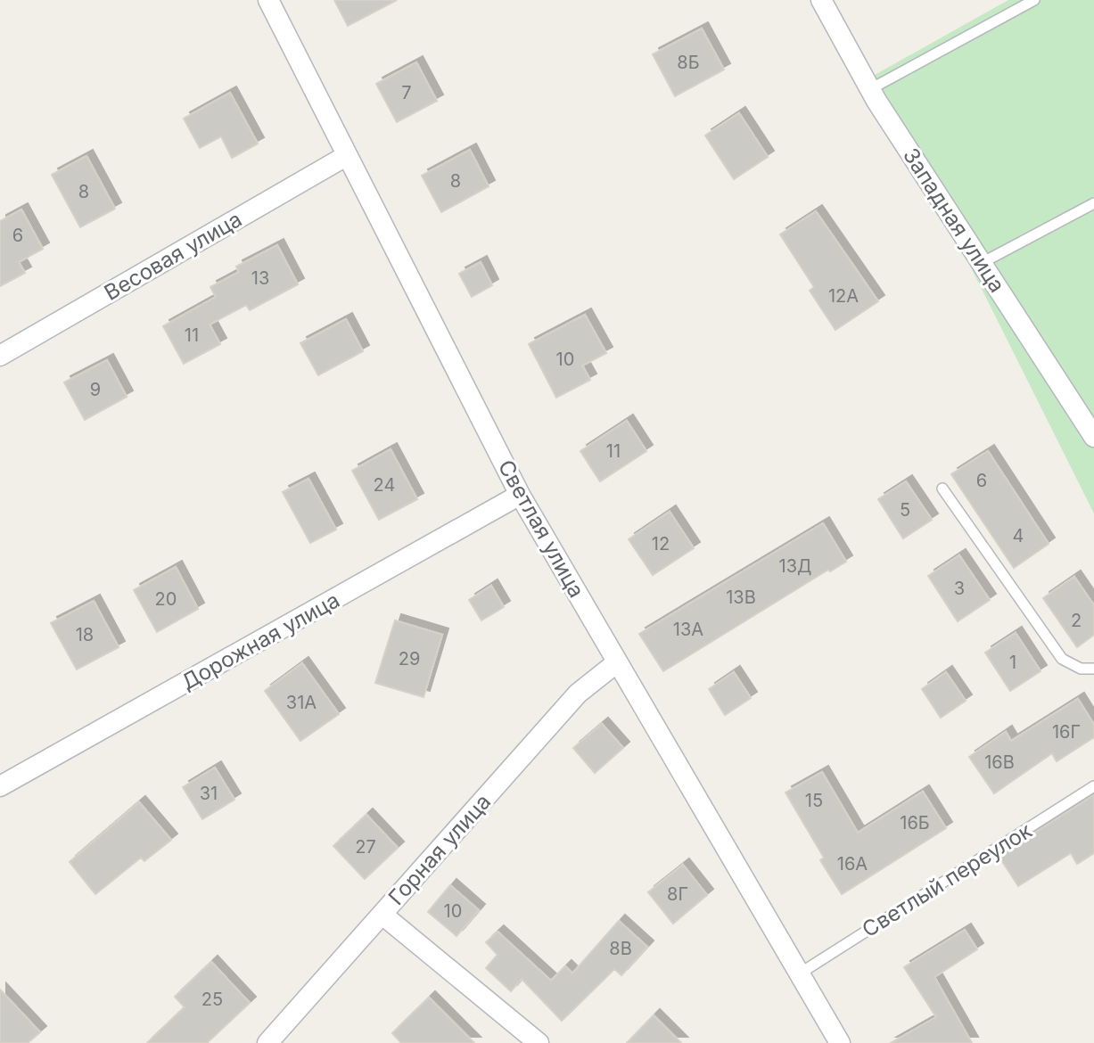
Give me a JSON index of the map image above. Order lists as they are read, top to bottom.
{
  "streets": {
    "street": [
      "Западная улица",
      "Весовая улица",
      "Светлая улица",
      "Дорожная улица",
      "Горная улица"
    ],
    "lane": ["Светлый переулок"]
  },
  "crossings": [
    ["Весовая улица", "Светлая улица"],
    ["Светлая улица", "Дорожная улица"],
    ["Светлая улица", "Горная улица"],
    ["Светлая улица", "Светлый переулок"]
  ],
  "house_numbers": [
    "8Б",
    "7",
    "8",
    "8",
    "6",
    "13",
    "12А",
    "11",
    "10",
    "9",
    "11",
    "6",
    "24",
    "5",
    "4",
    "12",
    "13Д",
    "3",
    "13В",
    "20",
    "2",
    "13А",
    "18",
    "29",
    "1",
    "31А",
    "16Г",
    "16В",
    "31",
    "15",
    "16Б",
    "27",
    "16А",
    "8Г",
    "10",
    "8В",
    "25"
  ]
}
